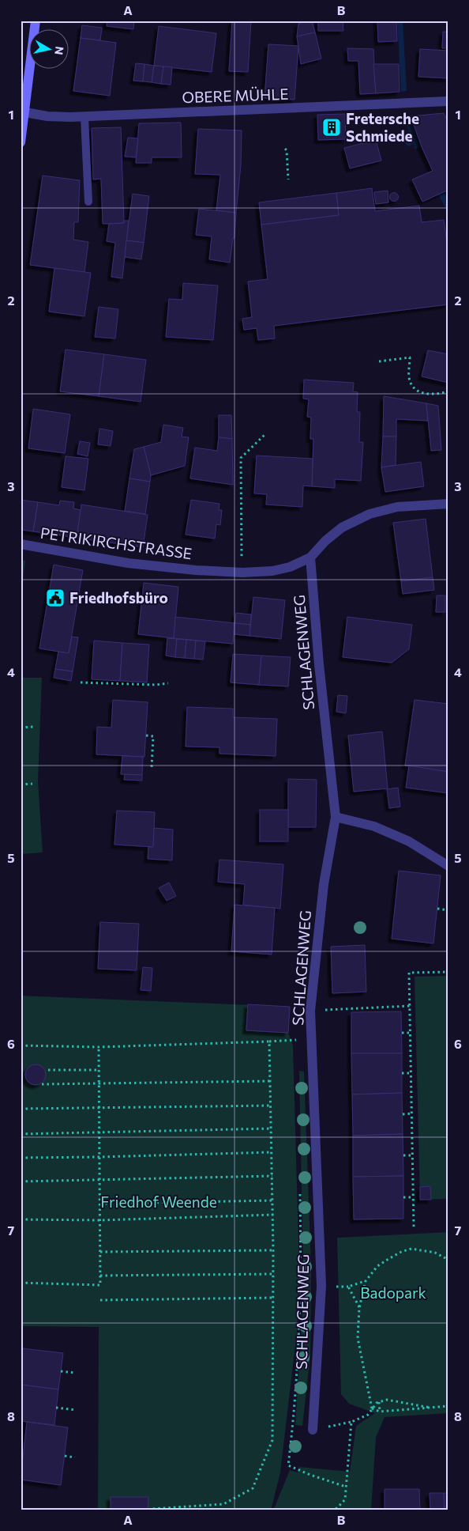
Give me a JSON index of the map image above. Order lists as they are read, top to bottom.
{
  "streets": {
    "street": ["OBERE MÜHLE", "PETRIKIRCHSTRASSE", "SCHLAGENWEG"]
  },
  "crossings": [
    ["PETRIKIRCHSTRASSE", "SCHLAGENWEG"]
  ],
  "parks": ["Friedhof Weende", "Badopark"],
  "places": {
    "building": ["Fretersche Schmiede"],
    "public building": ["Friedhofsbüro"]
  },
  "north": "right",
  "grid": {
    "columns": ["A", "B"],
    "rows": [
      "1",
      "2",
      "3",
      "4",
      "5",
      "6",
      "7",
      "8"
    ]
  }
}
